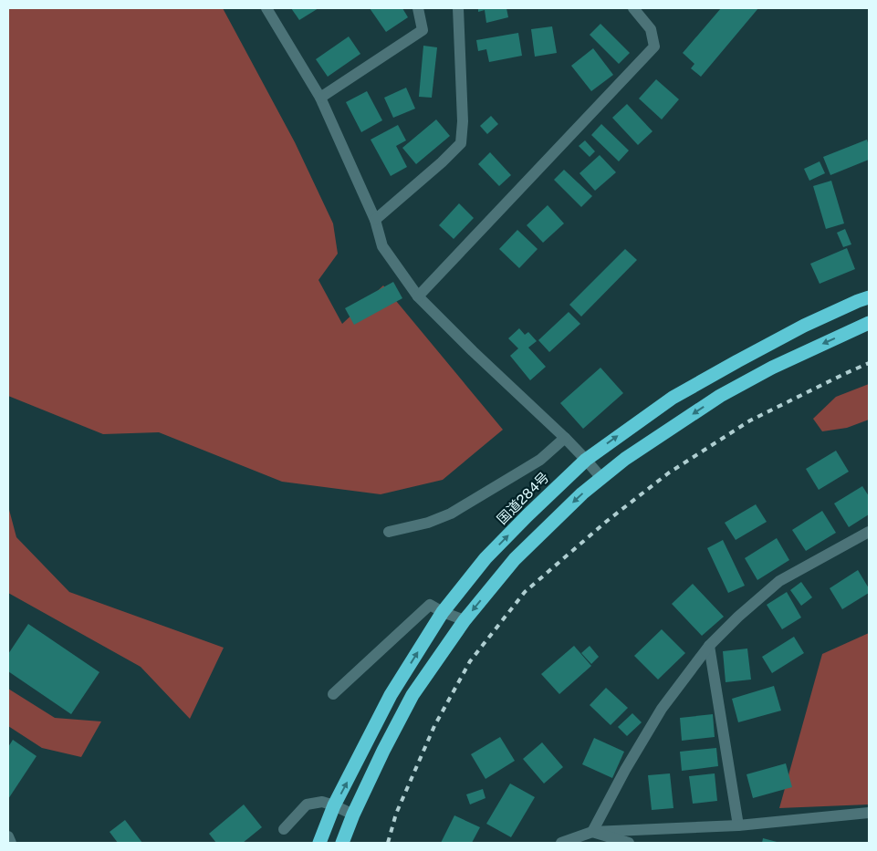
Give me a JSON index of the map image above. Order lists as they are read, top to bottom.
{
  "streets": {
    "highway": ["国道284号"]
  }
}
